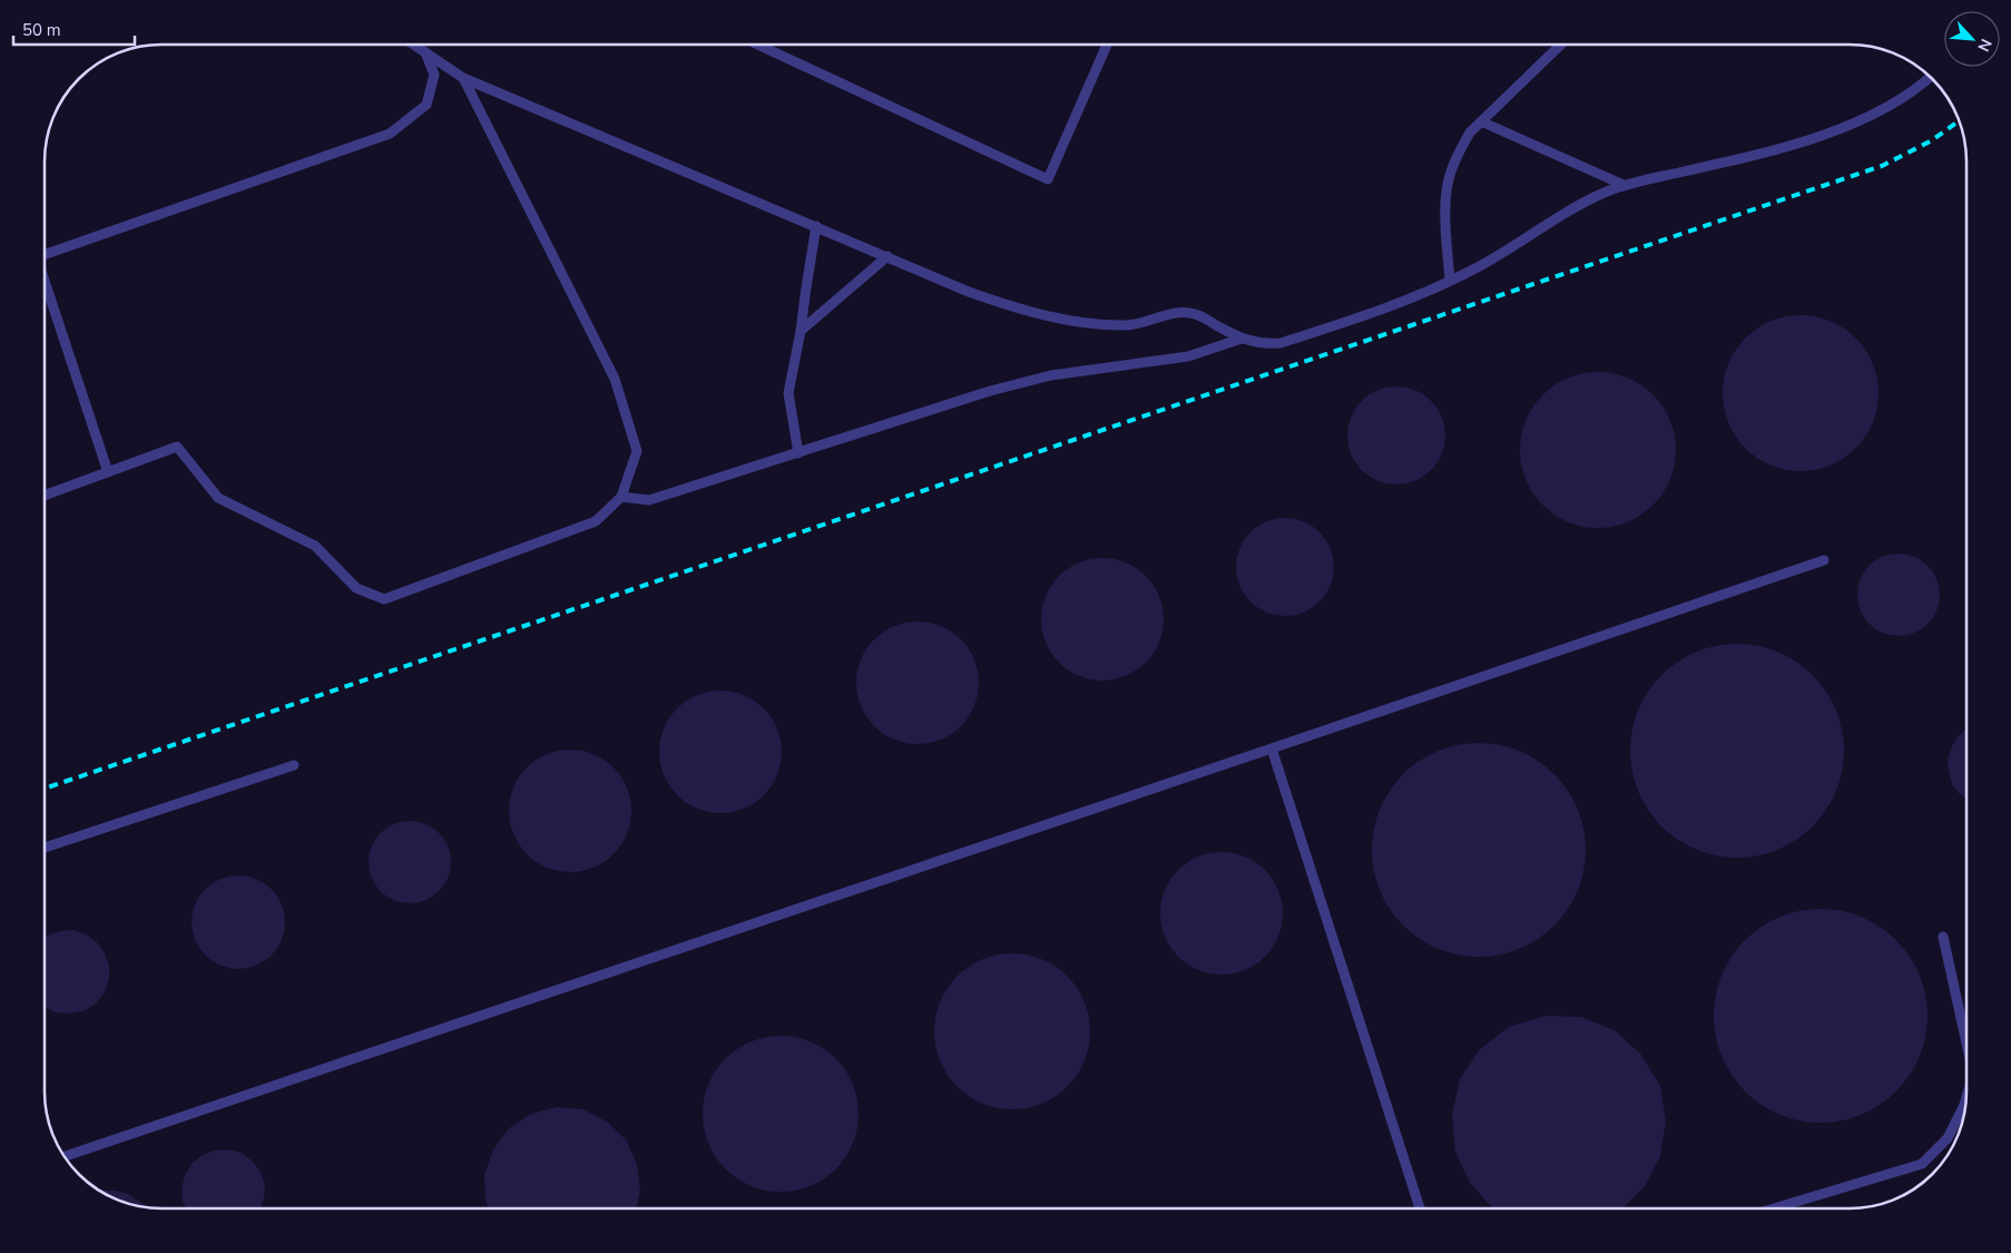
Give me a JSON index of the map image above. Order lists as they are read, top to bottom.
{
  "scale_bar": "50 m",
  "north": "bottom right"
}
